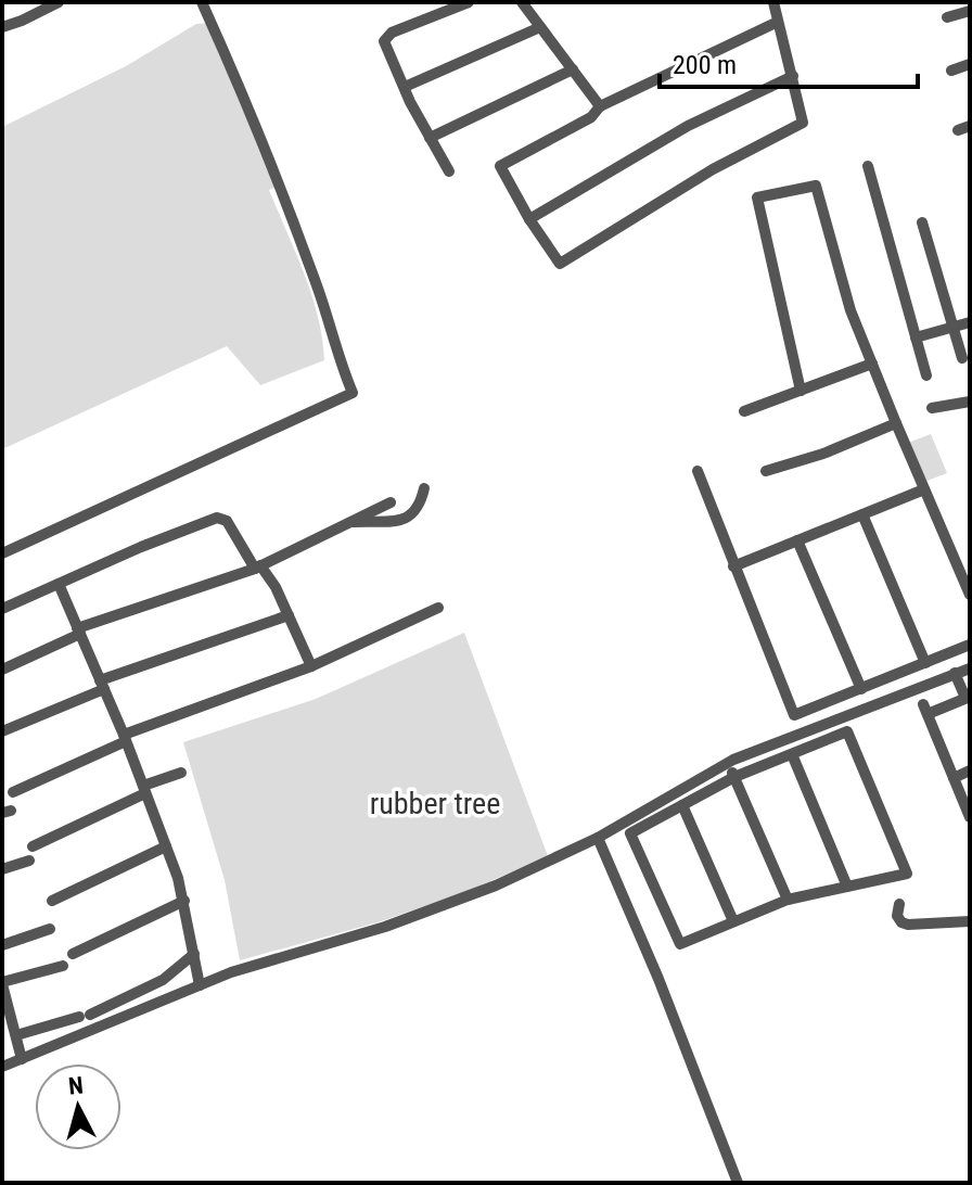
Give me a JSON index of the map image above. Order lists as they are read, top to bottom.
{
  "parks": ["rubber tree"],
  "scale_bar": "200 m",
  "north": "top"
}
